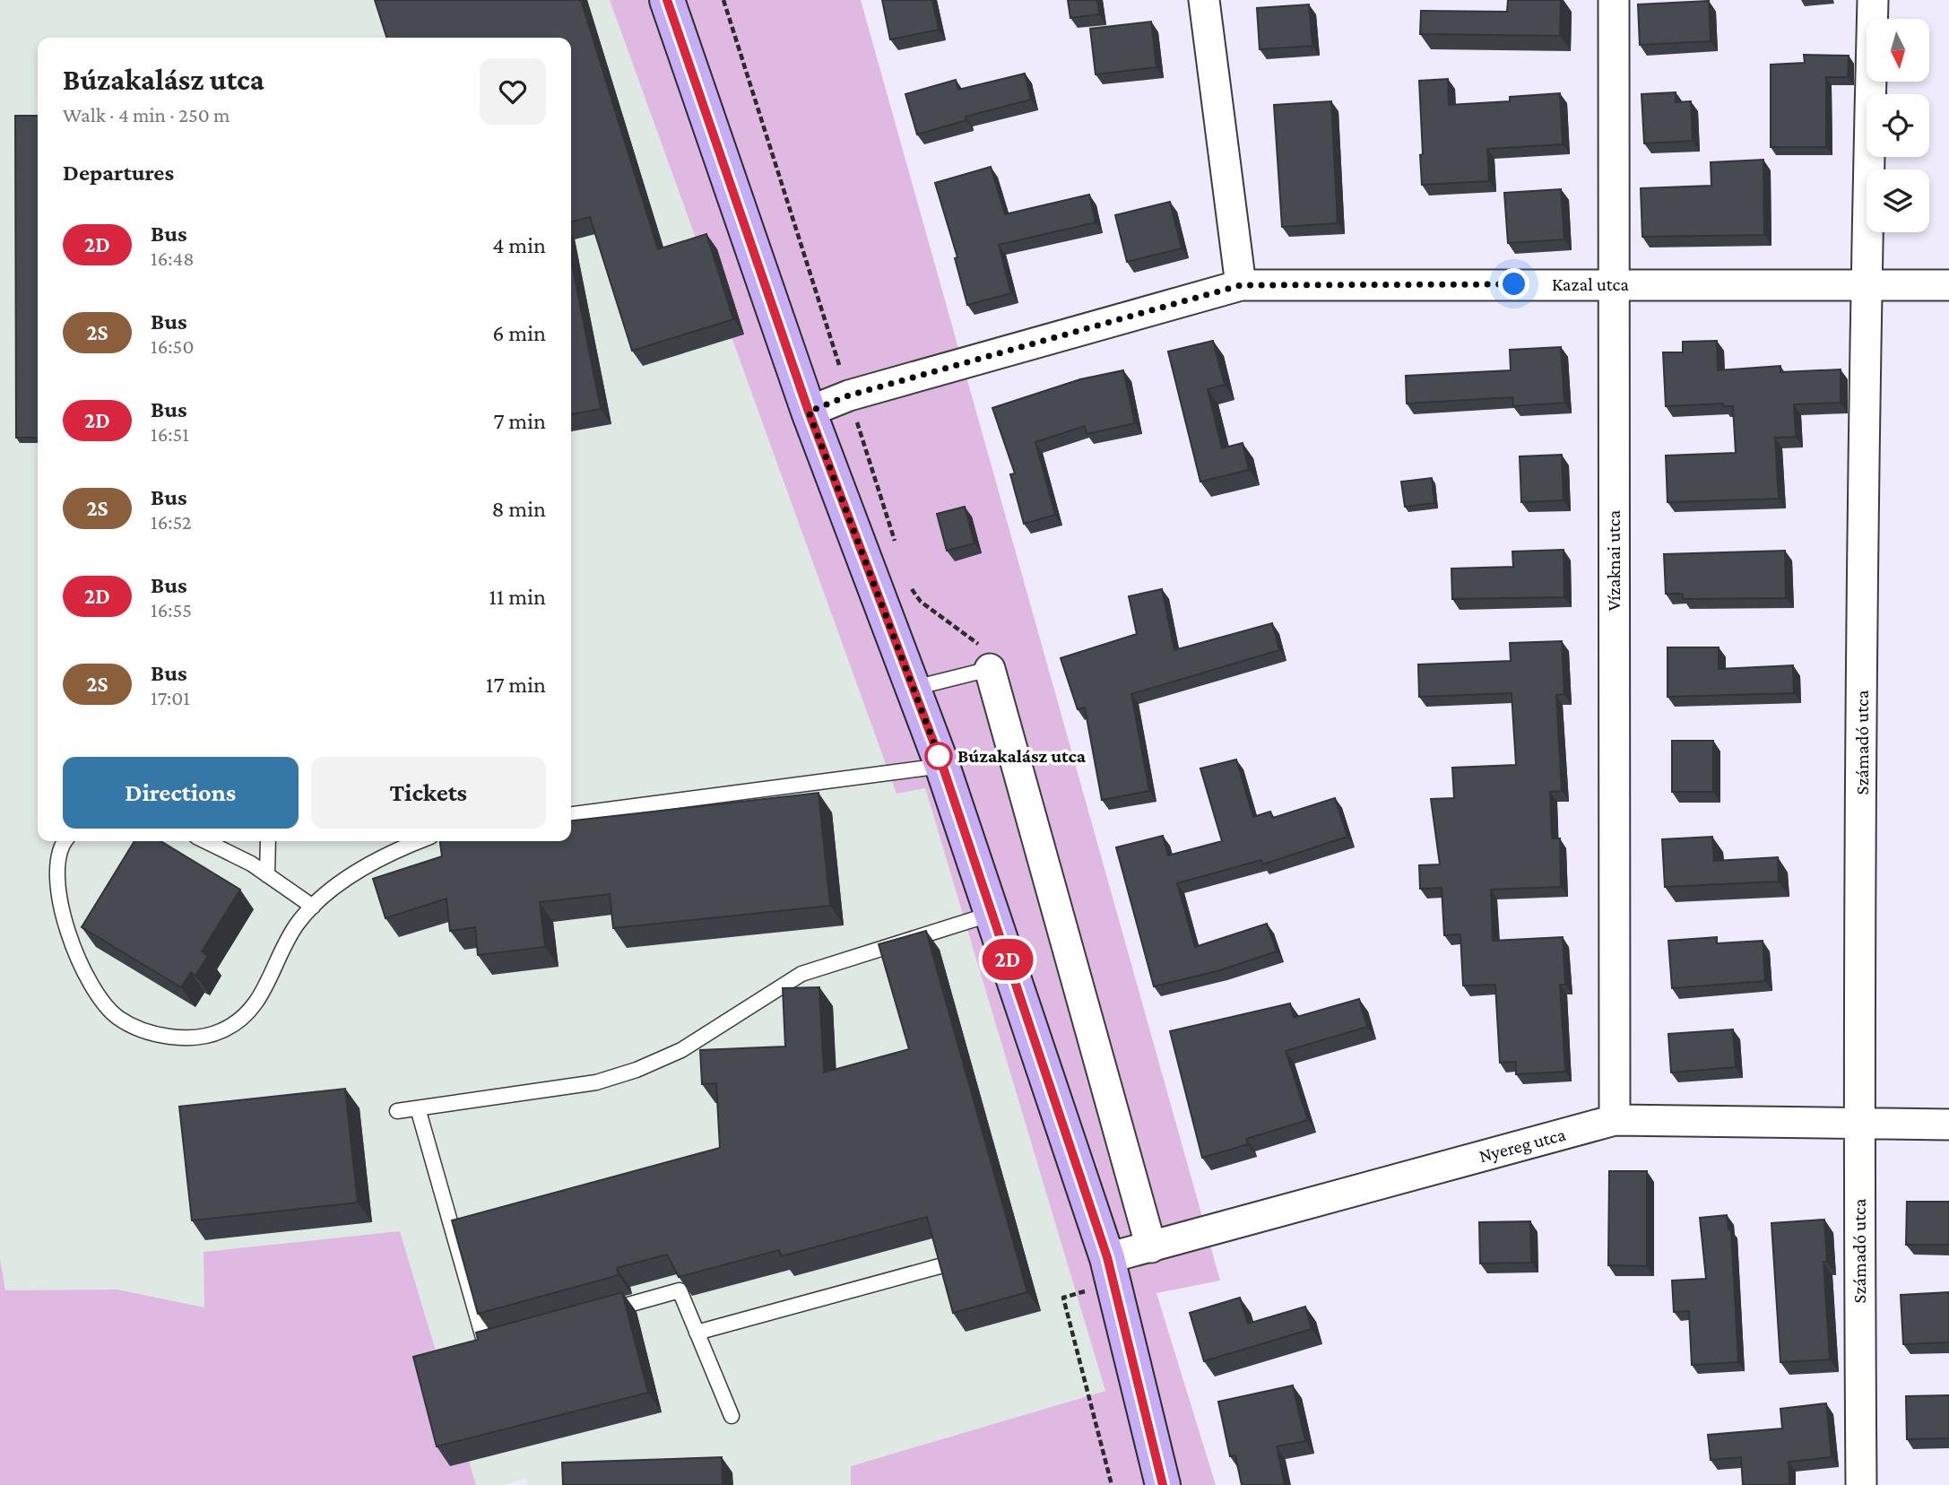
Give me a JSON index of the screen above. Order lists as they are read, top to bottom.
{
  "streets": {
    "street": [
      "Kazal utca",
      "Vízaknai utca",
      "Számadó utca",
      "Nyereg utca"
    ]
  },
  "crossings": [
    ["Kazal utca", "Vízaknai utca"],
    ["Kazal utca", "Számadó utca"],
    ["Vízaknai utca", "Nyereg utca"],
    ["Számadó utca", "Nyereg utca"]
  ],
  "places": ["Búzakalász utca"],
  "lines": ["bus line 2D"],
  "north": "bottom",
  "page": {
    "on_map": "2D",
    "heading": [
      ["Búzakalász utca", "Walk · 4 min · 250 m"],
      "Departures"
    ],
    "list": [
      {
        "mark": "2D",
        "name": "Bus",
        "note": "16:48",
        "value": "4 min"
      },
      {
        "mark": "2S",
        "name": "Bus",
        "note": "16:50",
        "value": "6 min"
      },
      {
        "mark": "2D",
        "name": "Bus",
        "note": "16:51",
        "value": "7 min"
      },
      {
        "mark": "2S",
        "name": "Bus",
        "note": "16:52",
        "value": "8 min"
      },
      {
        "mark": "2D",
        "name": "Bus",
        "note": "16:55",
        "value": "11 min"
      },
      {
        "mark": "2S",
        "name": "Bus",
        "note": "17:01",
        "value": "17 min"
      }
    ],
    "buttons": ["Directions", "Tickets"]
  }
}
